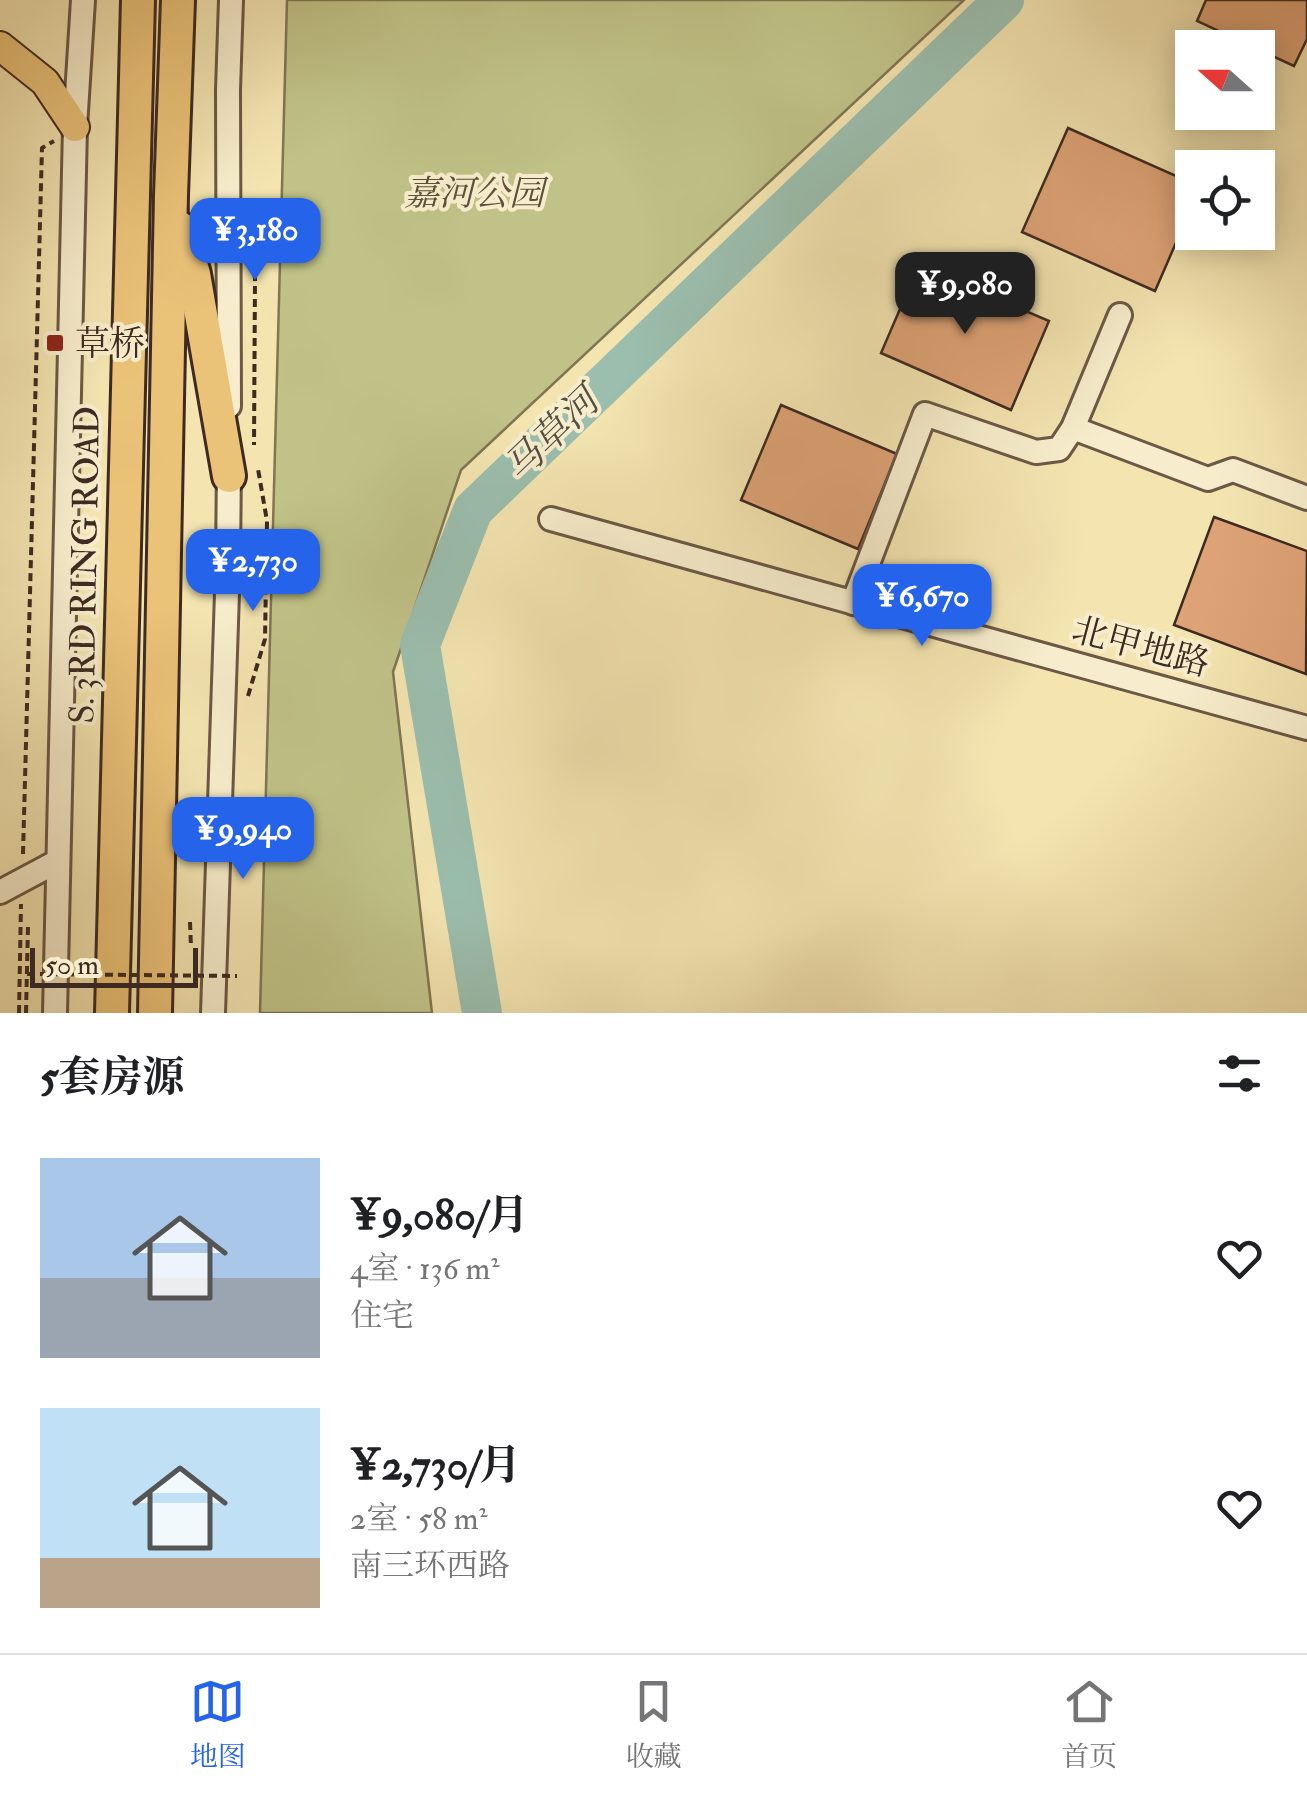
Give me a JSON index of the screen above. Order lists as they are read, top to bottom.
{
  "streets": {
    "highway": ["S. 3RD RING ROAD"],
    "street": ["北甲地路"]
  },
  "water": ["马草河"],
  "parks": ["嘉河公园"],
  "places": {
    "transit": ["草桥"]
  },
  "scale_bar": "50 m",
  "north": "left",
  "page": {
    "price": [
      "¥3,180",
      "¥9,080",
      "¥2,730",
      "¥6,670",
      "¥9,940"
    ],
    "scale": "50 m",
    "heading": "5套房源",
    "list": [
      {
        "name": "¥9,080/月",
        "note": "4室 · 136 m² · 住宅"
      },
      {
        "name": "¥2,730/月",
        "note": "2室 · 58 m² · 南三环西路"
      }
    ],
    "tabs": ["地图", "收藏", "首页"]
  }
}
